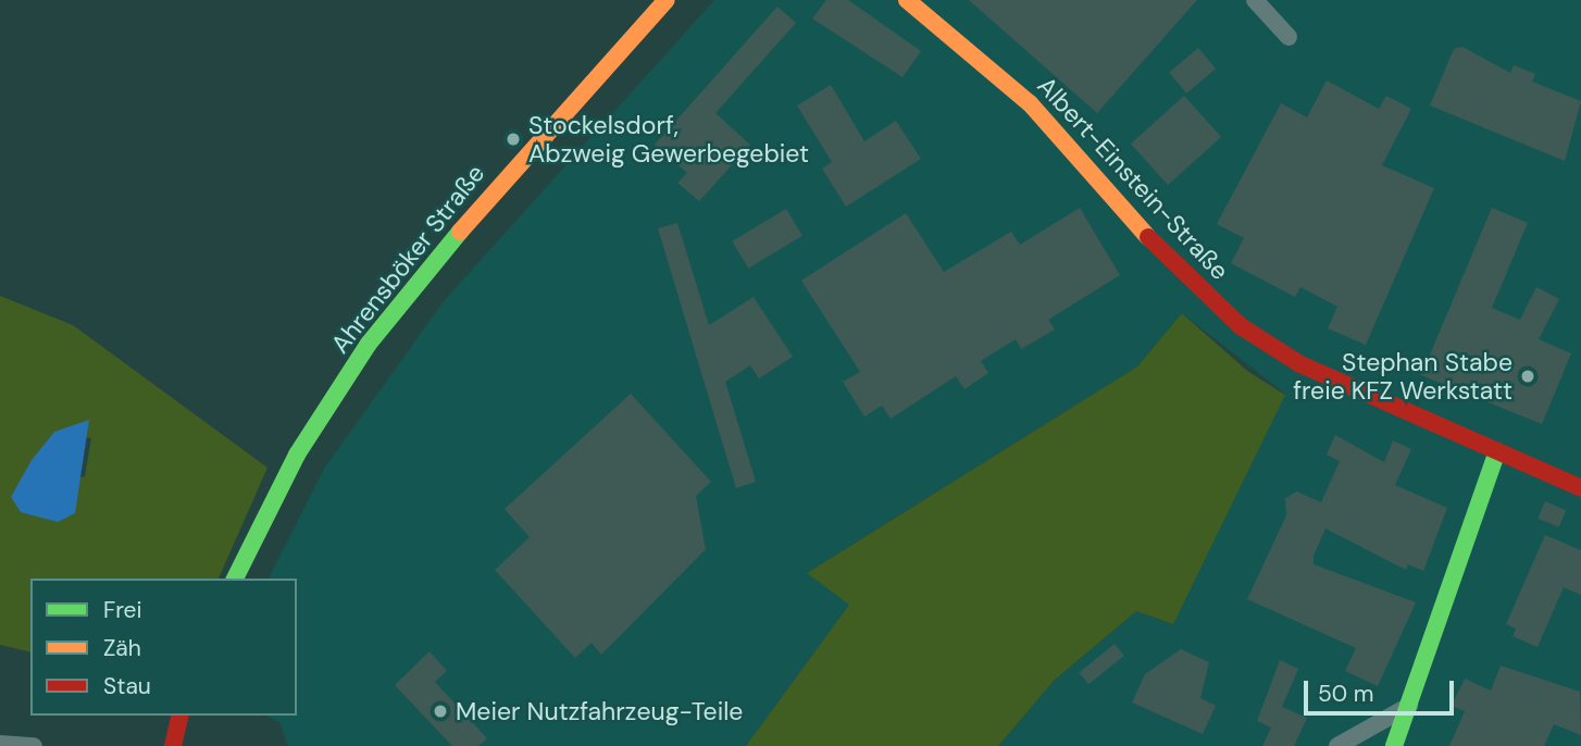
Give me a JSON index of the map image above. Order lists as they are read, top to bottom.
{
  "streets": {
    "street": ["Albert-Einstein-Straße", "Ahrensböker Straße"]
  },
  "places": ["Stockelsdorf, Abzweig Gewerbegebiet", "Stephan Stabe freie KFZ Werkstatt", "Meier Nutzfahrzeug-Teile"],
  "legend": ["Frei", "Zäh", "Stau"],
  "scale_bar": "50 m"
}
